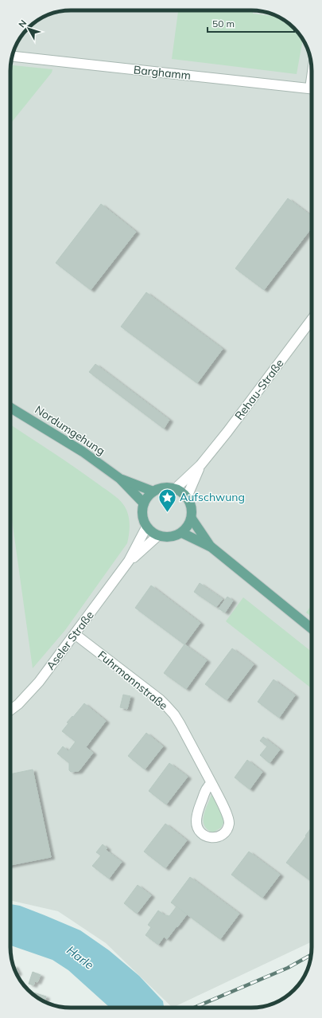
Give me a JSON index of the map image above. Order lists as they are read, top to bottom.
{
  "streets": {
    "main road": ["Nordumgehung"],
    "street": [
      "Barghamm",
      "Rehau-Straße",
      "Aseler Straße",
      "Fuhrmannstraße"
    ]
  },
  "crossings": [
    ["Rehau-Straße", "Nordumgehung"],
    ["Rehau-Straße", "Aseler Straße"],
    ["Nordumgehung", "Aseler Straße"],
    ["Aseler Straße", "Fuhrmannstraße"]
  ],
  "water": ["Harle"],
  "places": {
    "place": ["Aufschwung"]
  },
  "scale_bar": "50 m",
  "north": "top left"
}
